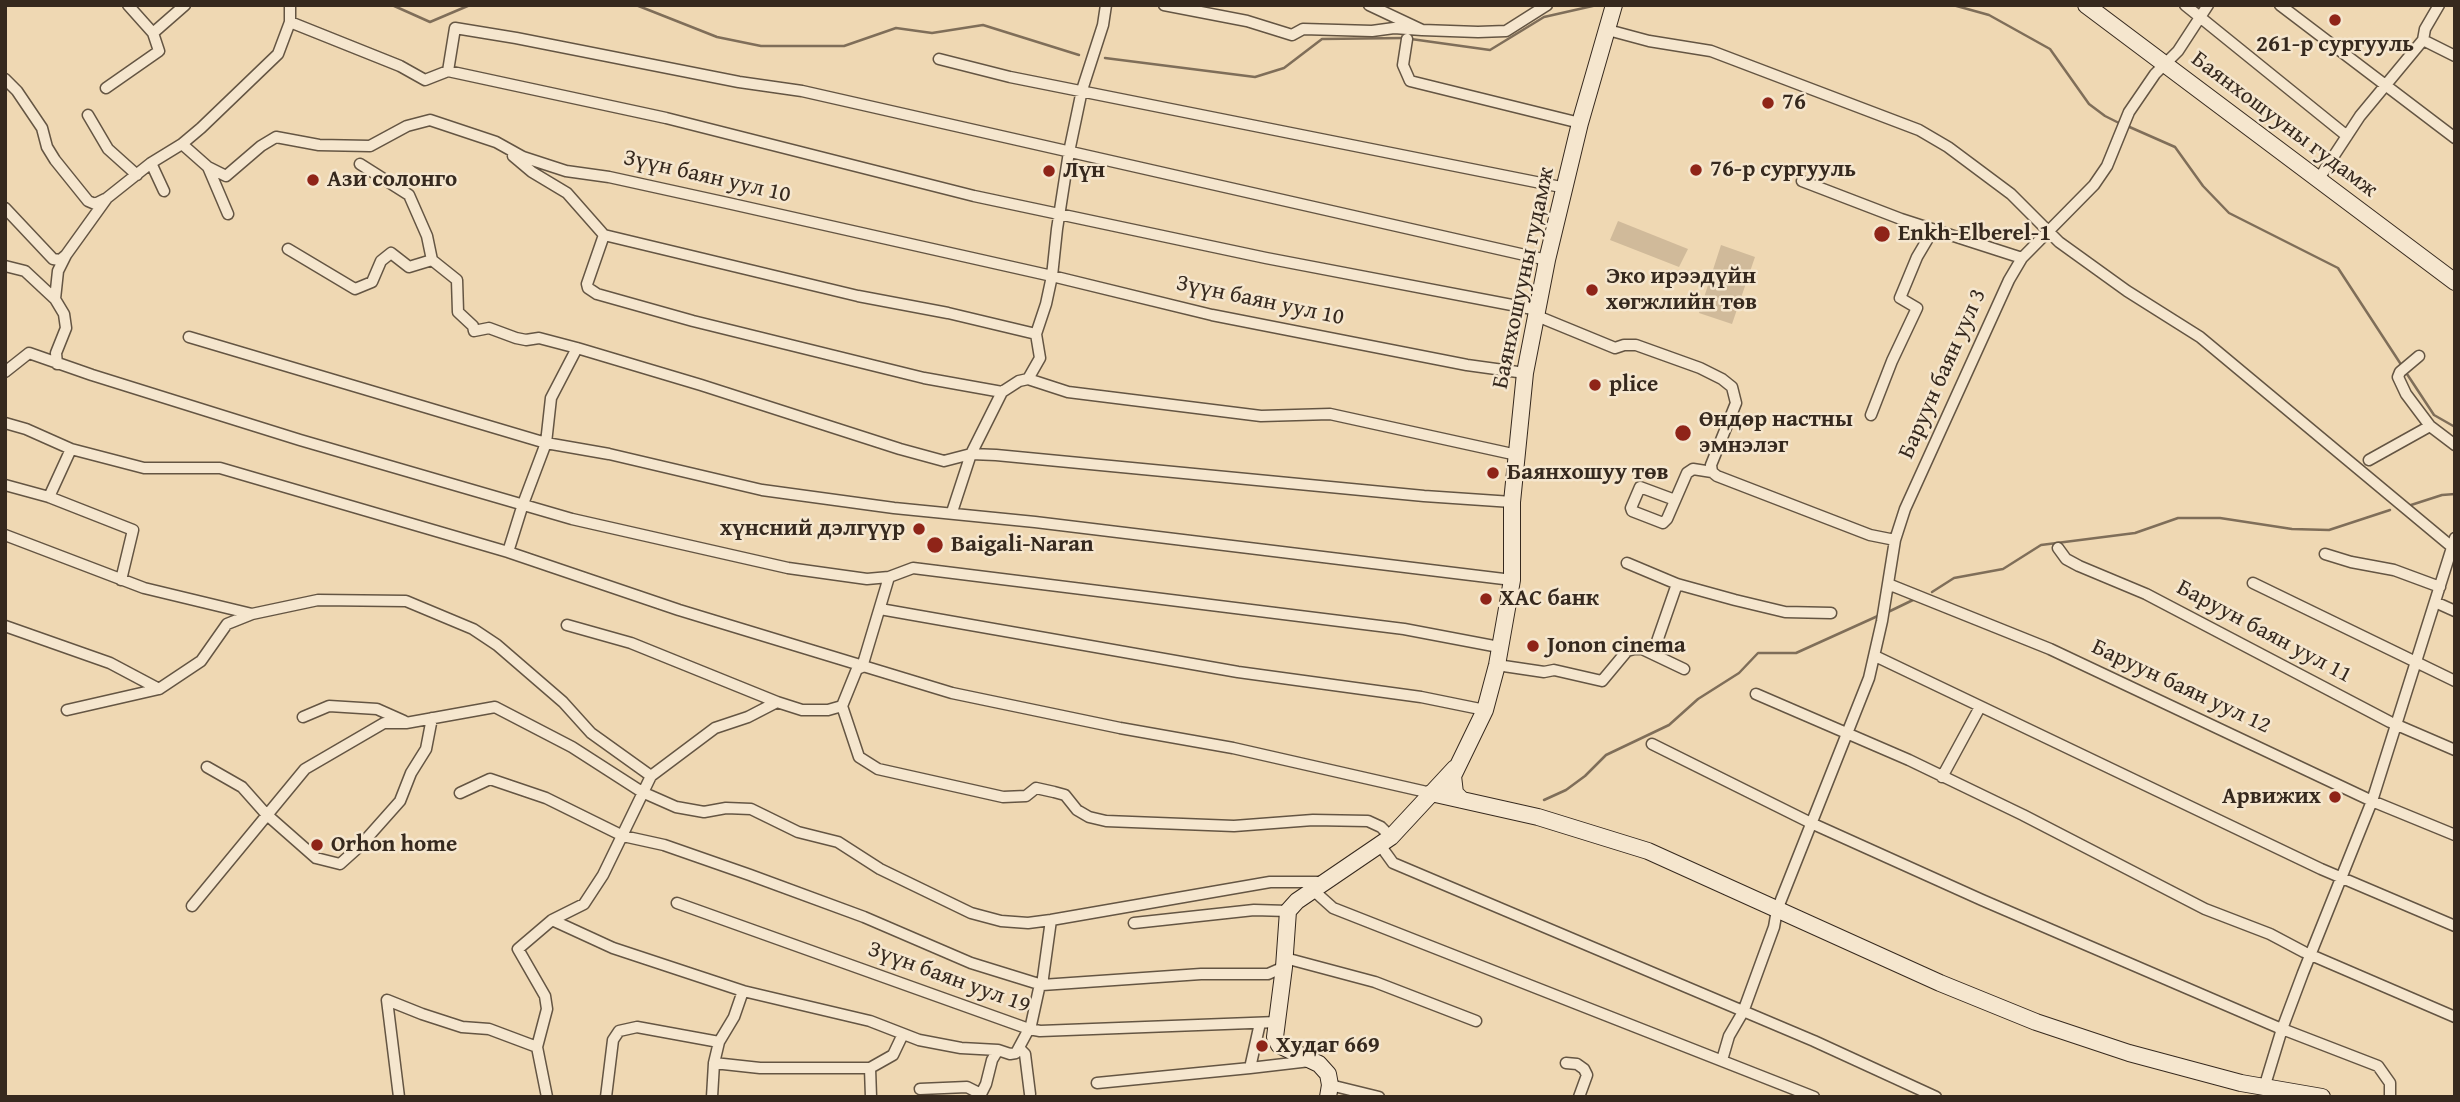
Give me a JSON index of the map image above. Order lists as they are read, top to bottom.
{
  "streets": {
    "street": [
      "Баянхошууны гудамж",
      "Зүүн баян уул 10",
      "Баруун баян уул 3",
      "Баруун баян уул 11",
      "Баруун баян уул 12",
      "Зүүн баян уул 19"
    ]
  },
  "crossings": [
    ["Баянхошууны гудамж", "Зүүн баян уул 10"],
    ["Баянхошууны гудамж", "Баруун баян уул 3"],
    ["Баруун баян уул 3", "Баруун баян уул 12"]
  ],
  "places": [
    "261-р сургууль",
    "76",
    "76-р сургууль",
    "Лүн",
    "Ази солонго",
    "Enkh-Elberel-1",
    "Эко ирээдүйн хөгжлийн төв",
    "plice",
    "Өндөр настны эмнэлэг",
    "Баянхошуу төв",
    "хүнсний дэлгүүр",
    "Baigali-Naran",
    "ХАС банк",
    "Jonon cinema",
    "Арвижих",
    "Orhon home",
    "Худаг 669"
  ]
}
